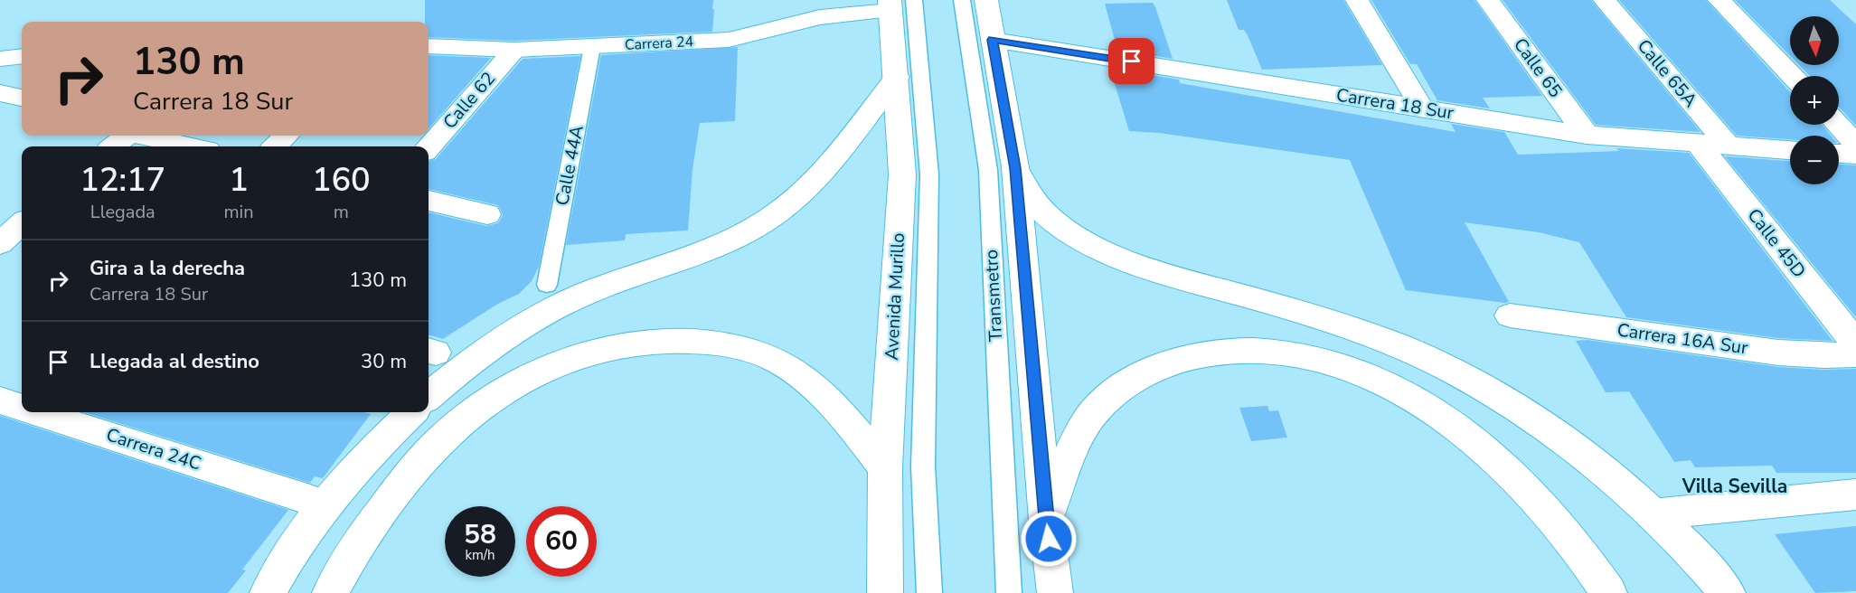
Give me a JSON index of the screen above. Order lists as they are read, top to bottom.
{
  "streets": {
    "main road": [
      "Carrera 24",
      "Calle 65",
      "Calle 65A",
      "Calle 62",
      "Carrera 18 Sur",
      "Calle 45D",
      "Avenida Murillo",
      "Carrera 16A Sur",
      "Carrera 24C"
    ],
    "lane": ["Calle 44A", "Transmetro"]
  },
  "crossings": [
    ["Carrera 24", "Calle 62"],
    ["Carrera 24", "Calle 44A"],
    ["Carrera 24", "Avenida Murillo"],
    ["Calle 65", "Carrera 18 Sur"],
    ["Calle 65A", "Carrera 18 Sur"],
    ["Carrera 18 Sur", "Calle 45D"]
  ],
  "districts": ["Villa Sevilla"],
  "north": "bottom",
  "page": {
    "map_buttons": ["+", "−"],
    "turn": ["130 m", "Carrera 18 Sur"],
    "eta": [
      "12:17",
      "Llegada",
      "1",
      "min",
      "160",
      "m"
    ],
    "list": [
      {
        "name": "Gira a la derecha",
        "note": "Carrera 18 Sur",
        "value": "130 m"
      },
      {
        "name": "Llegada al destino",
        "value": "30 m"
      }
    ],
    "speed": "58 km/h",
    "limit": "60"
  }
}
